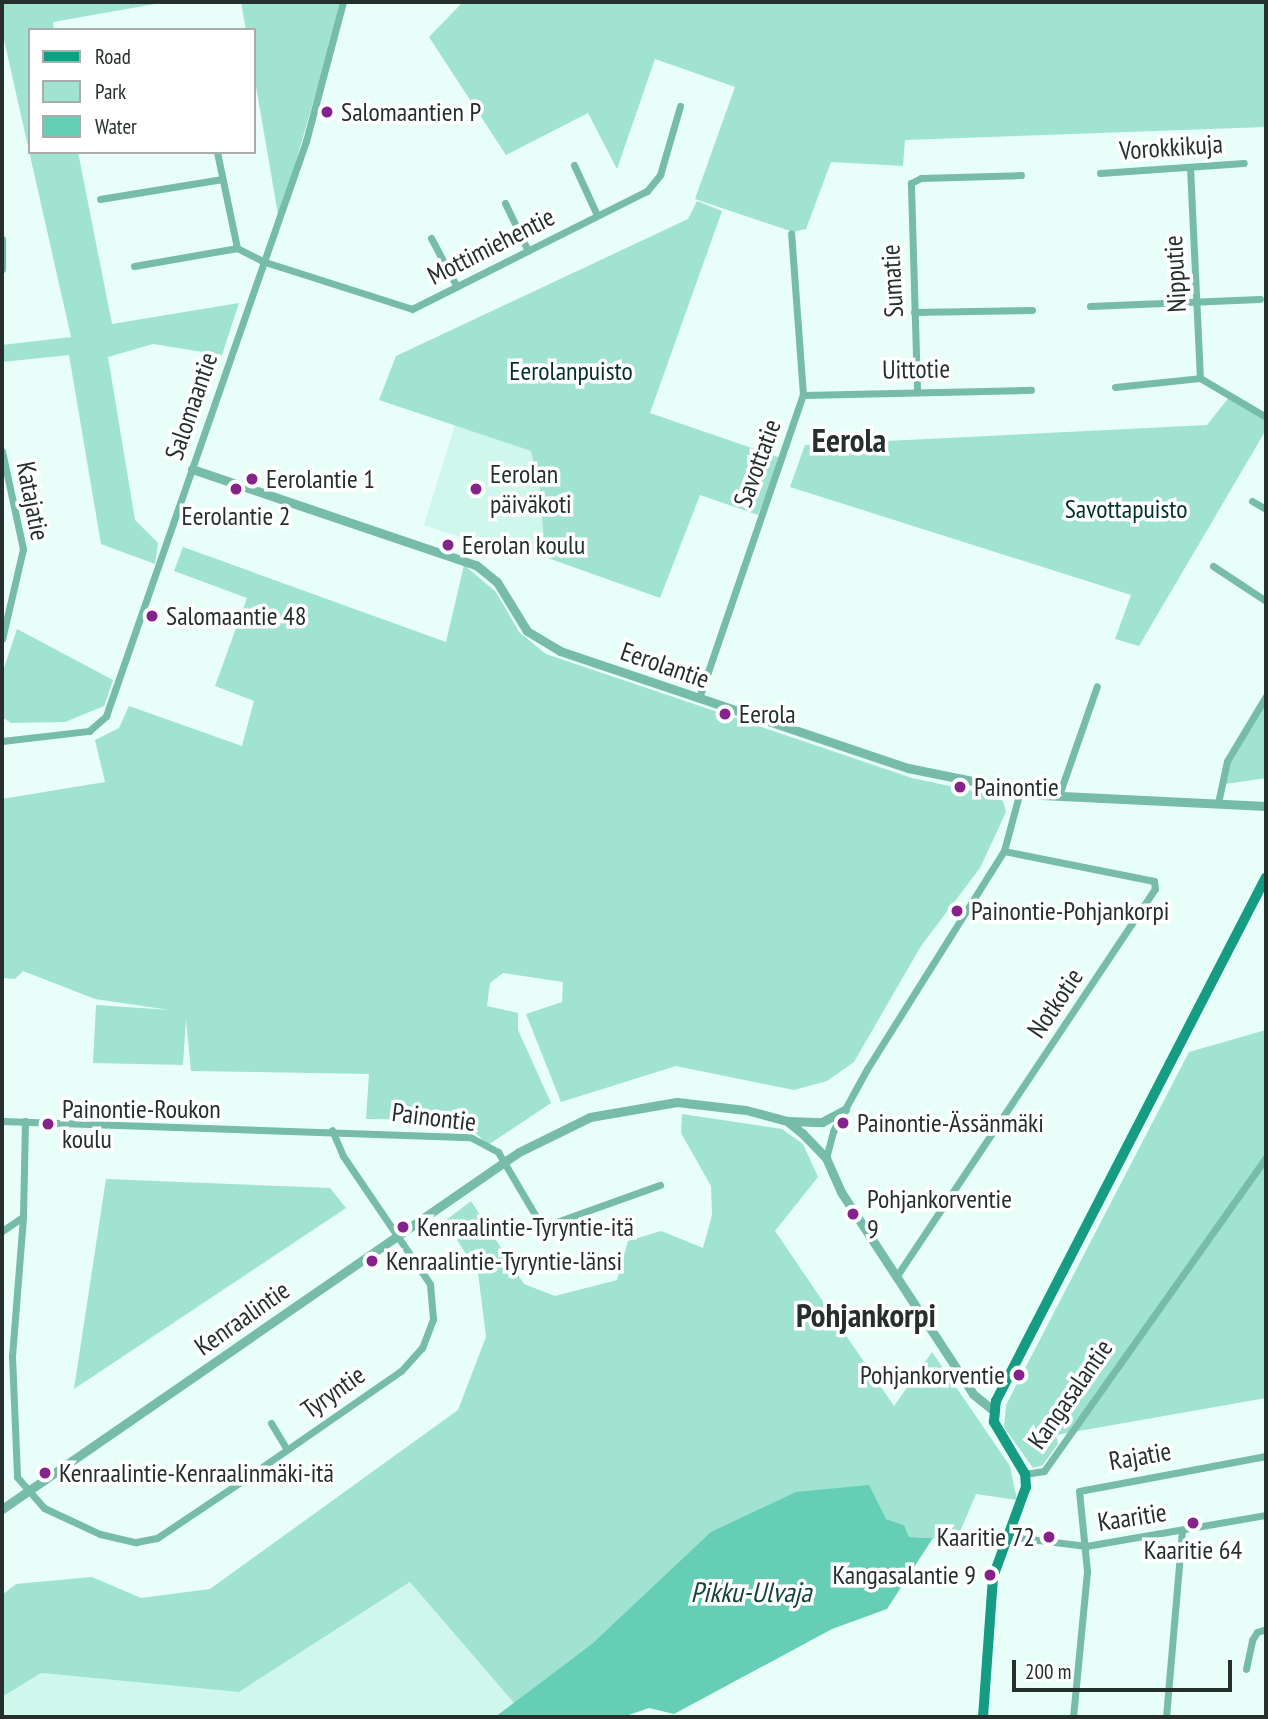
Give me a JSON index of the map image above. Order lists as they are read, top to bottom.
{
  "streets": {
    "main road": ["Kangasalantie"],
    "street": [
      "Vorokkikuja",
      "Mottimiehentie",
      "Nipputie",
      "Sumatie",
      "Uittotie",
      "Salomaantie",
      "Savottatie",
      "Katajatie",
      "Eerolantie",
      "Notkotie",
      "Painontie",
      "Kenraalintie",
      "Tyryntie",
      "Rajatie",
      "Kaaritie"
    ]
  },
  "crossings": [
    ["Vorokkikuja", "Nipputie"],
    ["Mottimiehentie", "Salomaantie"],
    ["Sumatie", "Uittotie"],
    ["Uittotie", "Savottatie"],
    ["Salomaantie", "Eerolantie"],
    ["Savottatie", "Eerolantie"],
    ["Painontie", "Kenraalintie"],
    ["Painontie", "Tyryntie"],
    ["Kenraalintie", "Tyryntie"],
    ["Kangasalantie", "Kaaritie"],
    ["Rajatie", "Kaaritie"]
  ],
  "districts": ["Eerola", "Pohjankorpi"],
  "water": ["Pikku-Ulvaja"],
  "parks": ["Eerolanpuisto", "Savottapuisto"],
  "places": [
    "Salomaantien P",
    "Eerolantie 1",
    "Eerolantie 2",
    "Eerolan päiväkoti",
    "Eerolan koulu",
    "Salomaantie 48",
    "Eerola",
    "Painontie",
    "Painontie-Pohjankorpi",
    "Painontie-Ässänmäki",
    "Painontie-Roukon koulu",
    "Pohjankorventie 9",
    "Kenraalintie-Tyryntie-itä",
    "Kenraalintie-Tyryntie-länsi",
    "Pohjankorventie",
    "Kenraalintie-Kenraalinmäki-itä",
    "Kaaritie 64",
    "Kaaritie 72",
    "Kangasalantie 9"
  ],
  "legend": ["Road", "Park", "Water"],
  "scale_bar": "200 m"
}
